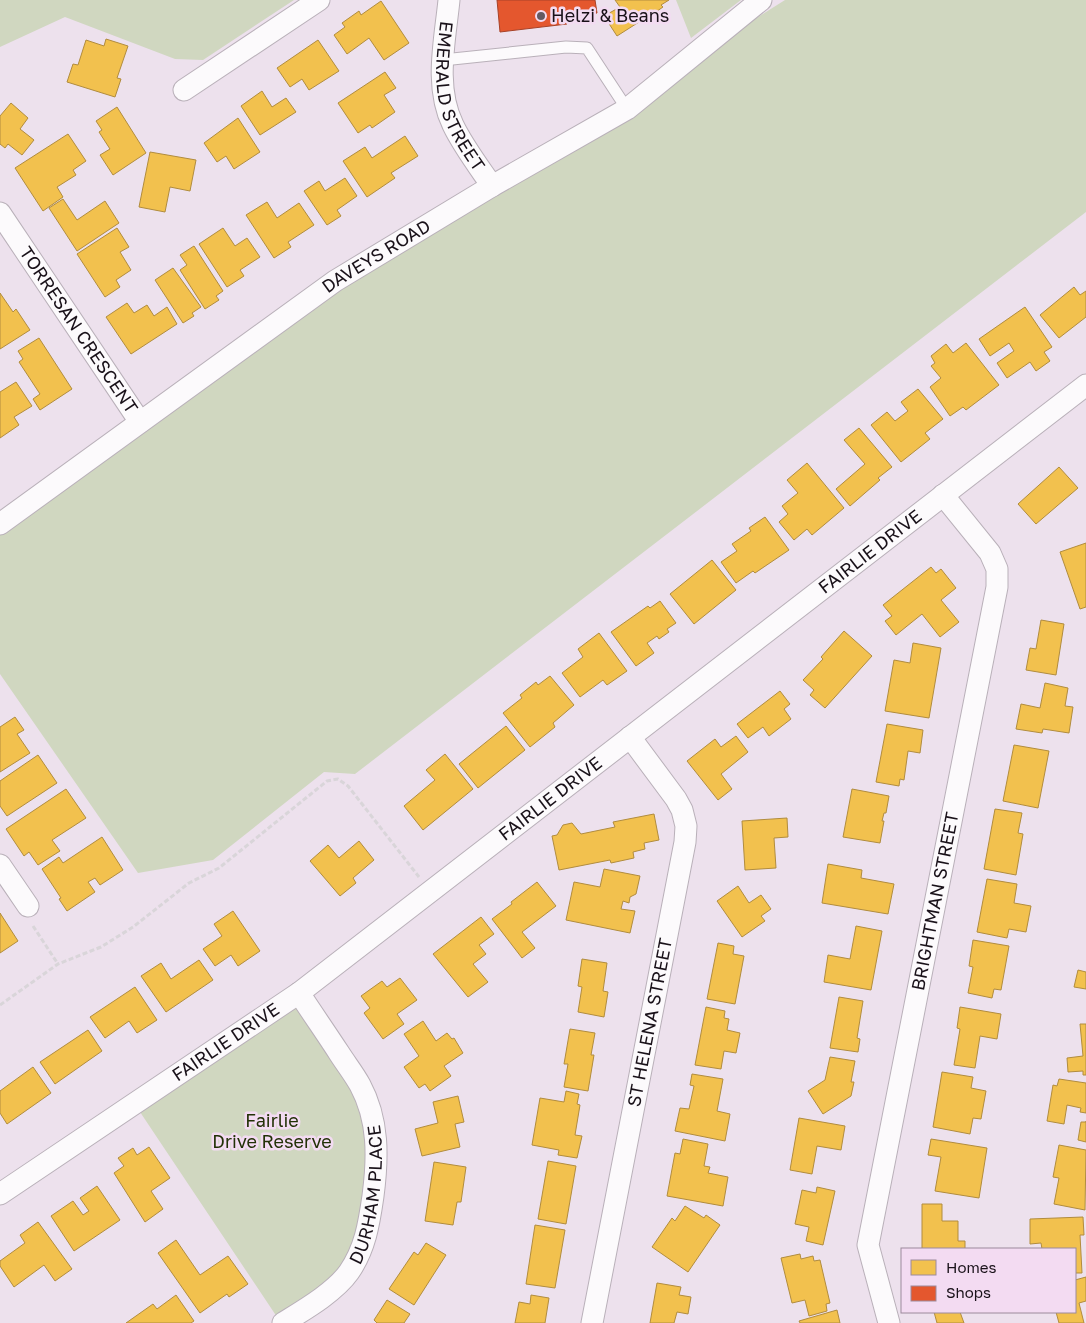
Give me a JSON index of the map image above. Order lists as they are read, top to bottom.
{
  "streets": {
    "street": [
      "EMERALD STREET",
      "DAVEYS ROAD",
      "TORRESAN CRESCENT",
      "FAIRLIE DRIVE",
      "BRIGHTMAN STREET",
      "ST HELENA STREET",
      "DURHAM PLACE"
    ]
  },
  "crossings": [
    ["EMERALD STREET", "DAVEYS ROAD"],
    ["DAVEYS ROAD", "TORRESAN CRESCENT"],
    ["FAIRLIE DRIVE", "BRIGHTMAN STREET"],
    ["FAIRLIE DRIVE", "ST HELENA STREET"],
    ["FAIRLIE DRIVE", "DURHAM PLACE"]
  ],
  "parks": ["Fairlie Drive Reserve"],
  "places": ["Helzi & Beans"],
  "legend": ["Homes", "Shops"]
}
